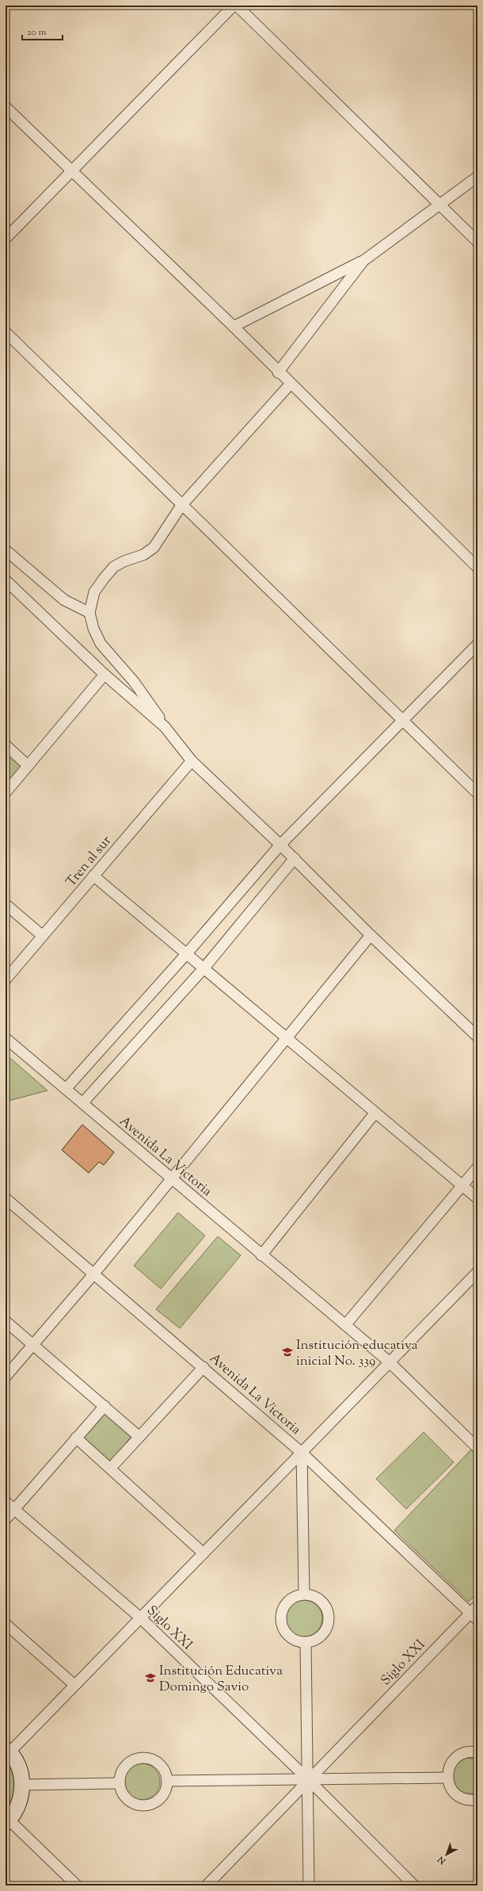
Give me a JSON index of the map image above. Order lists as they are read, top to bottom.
{
  "streets": {
    "street": ["Tren al sur", "Avenida La Victoria", "Siglo XXI"]
  },
  "crossings": [
    ["Avenida La Victoria", "Siglo XXI"]
  ],
  "places": {
    "school or university": ["Institución educativa inicial No. 339", "Institución Educativa Domingo Savio"]
  },
  "scale_bar": "20 m",
  "north": "bottom left"
}
